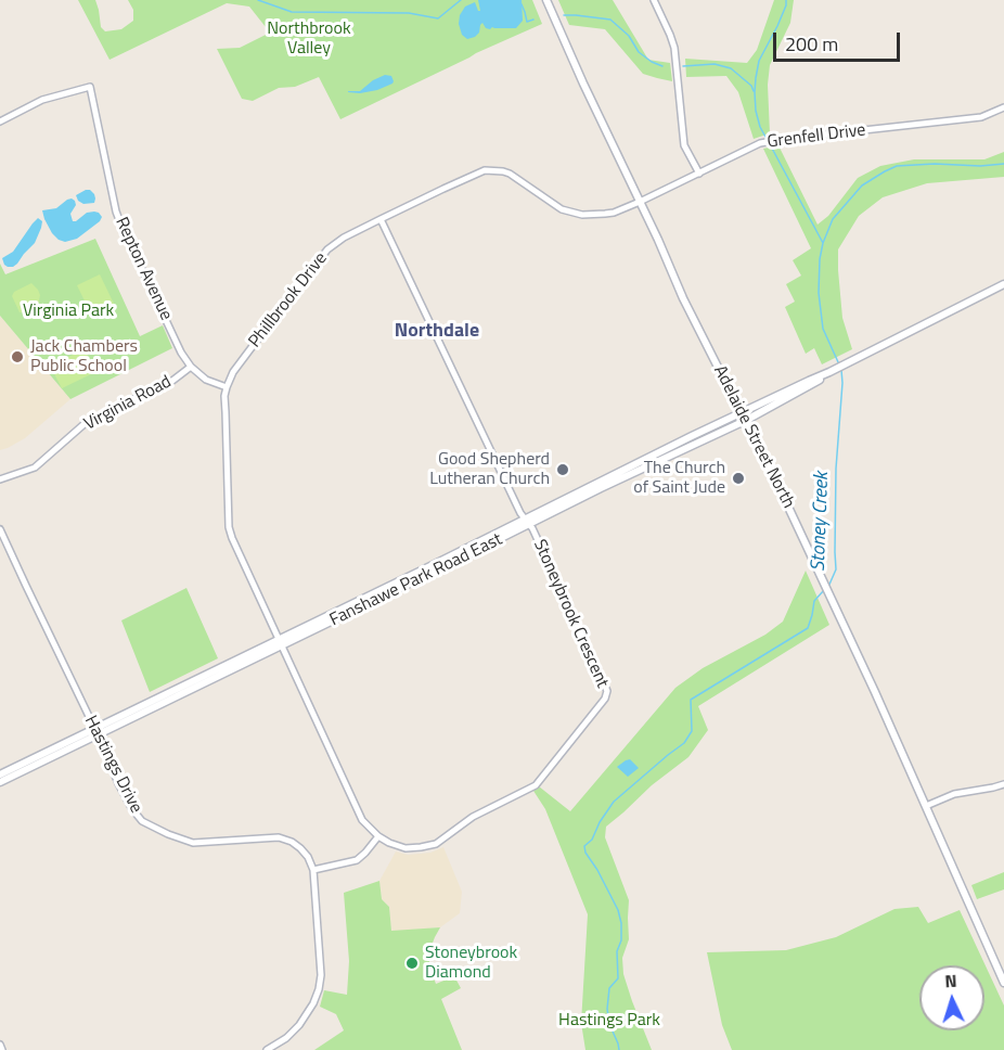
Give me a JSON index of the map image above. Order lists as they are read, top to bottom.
{
  "streets": {
    "main road": ["Adelaide Street North", "Fanshawe Park Road East"],
    "street": [
      "Grenfell Drive",
      "Repton Avenue",
      "Phillbrook Drive",
      "Virginia Road",
      "Stoneybrook Crescent",
      "Hastings Drive"
    ]
  },
  "crossings": [
    ["Grenfell Drive", "Phillbrook Drive"],
    ["Grenfell Drive", "Adelaide Street North"],
    ["Repton Avenue", "Phillbrook Drive"],
    ["Repton Avenue", "Virginia Road"],
    ["Phillbrook Drive", "Adelaide Street North"],
    ["Phillbrook Drive", "Fanshawe Park Road East"],
    ["Phillbrook Drive", "Stoneybrook Crescent"],
    ["Adelaide Street North", "Fanshawe Park Road East"],
    ["Fanshawe Park Road East", "Stoneybrook Crescent"],
    ["Fanshawe Park Road East", "Hastings Drive"]
  ],
  "districts": ["Northdale"],
  "water": ["Stoney Creek"],
  "parks": ["Northbrook Valley", "Virginia Park", "Hastings Park"],
  "places": [
    "Jack Chambers Public School",
    "Good Shepherd Lutheran Church",
    "The Church of Saint Jude",
    "Stoneybrook Diamond"
  ],
  "scale_bar": "200 m",
  "north": "top"
}
